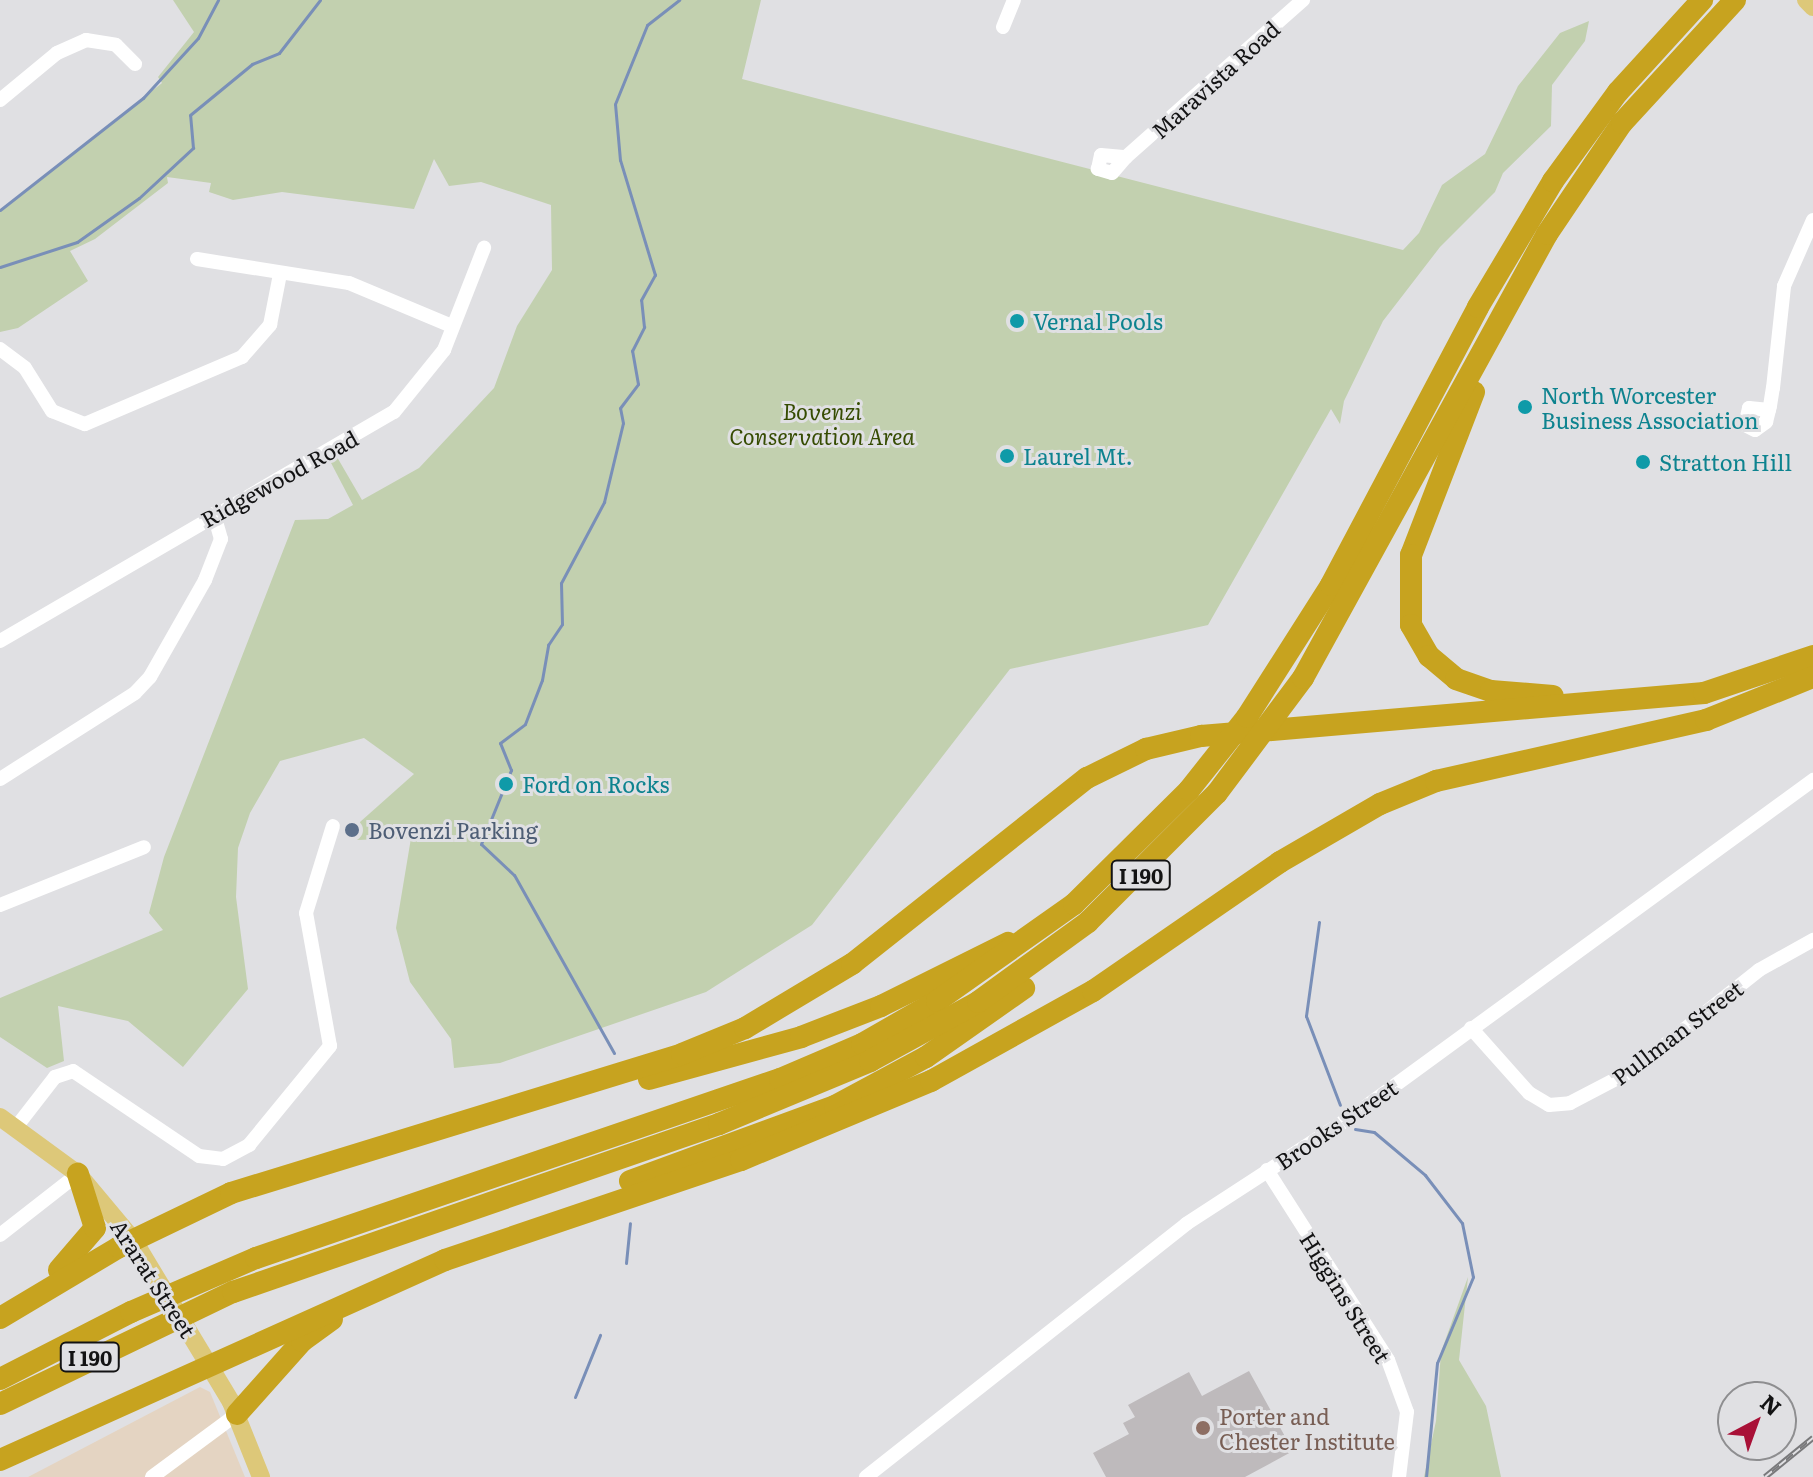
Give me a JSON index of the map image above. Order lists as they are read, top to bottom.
{
  "streets": {
    "highway": ["I 190"],
    "main road": ["Ararat Street"],
    "street": [
      "Maravista Road",
      "Ridgewood Road",
      "Pullman Street",
      "Brooks Street",
      "Higgins Street"
    ]
  },
  "crossings": [
    ["Pullman Street", "Brooks Street"],
    ["Brooks Street", "Higgins Street"]
  ],
  "parks": ["Bovenzi Conservation Area"],
  "places": [
    "Vernal Pools",
    "North Worcester Business Association",
    "Laurel Mt.",
    "Stratton Hill",
    "Ford on Rocks",
    "Bovenzi Parking",
    "Porter and Chester Institute"
  ],
  "north": "top right"
}
